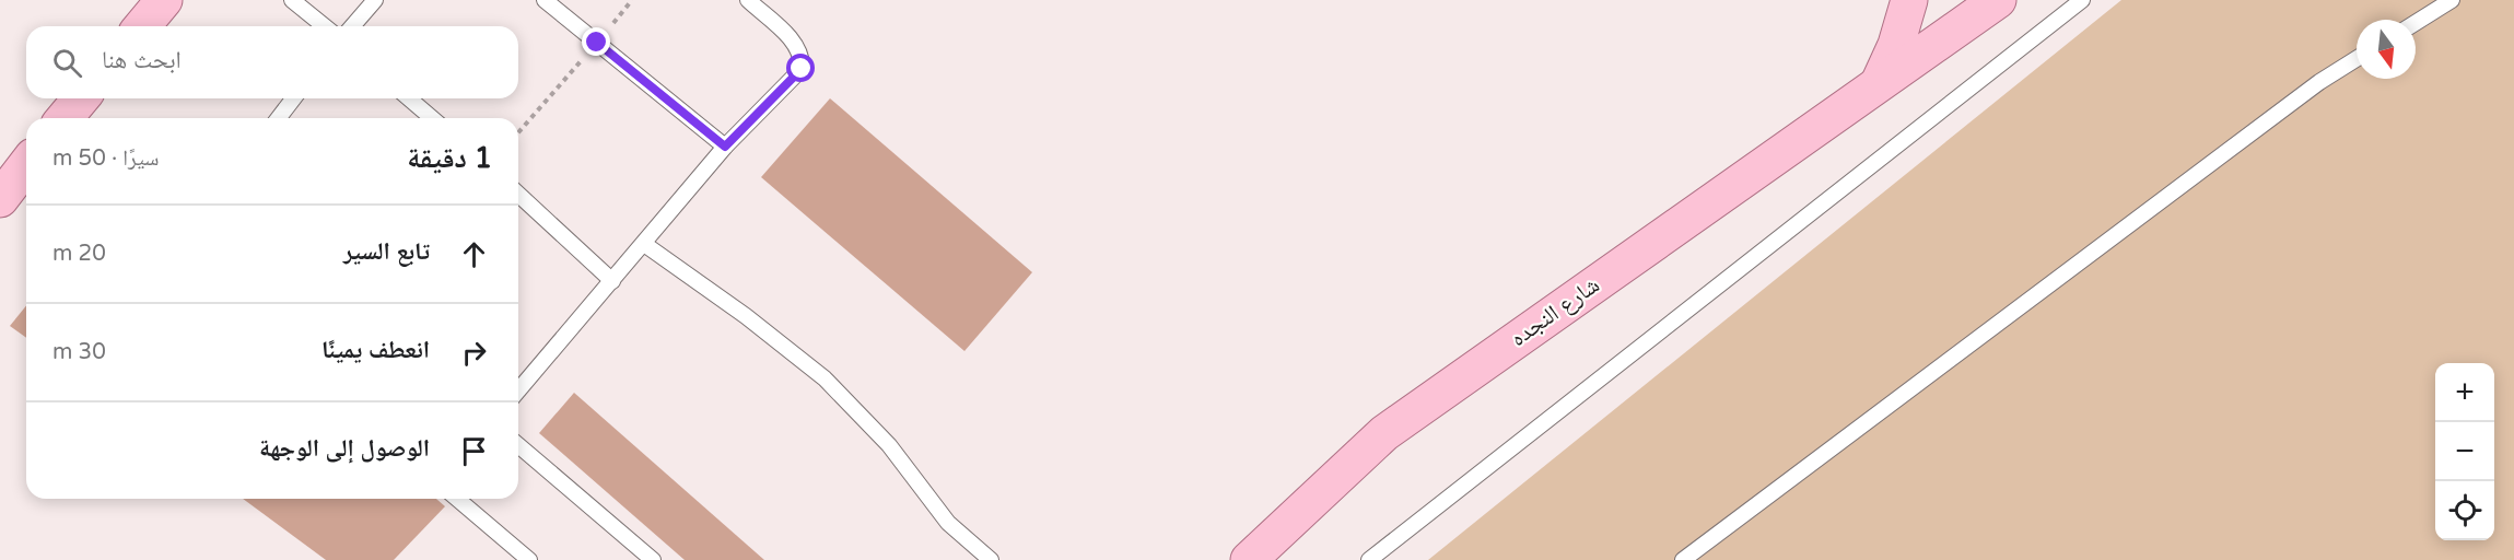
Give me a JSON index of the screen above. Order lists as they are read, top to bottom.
{
  "streets": {
    "main road": ["شارع النجده"]
  },
  "north": "bottom",
  "page": {
    "search": "ابحث هنا",
    "heading": ["1 دقيقة", "سيرًا · 50 m"],
    "list": [
      ["تابع السير", "20 m"],
      ["انعطف يمينًا", "30 m"],
      "الوصول إلى الوجهة"
    ],
    "map_buttons": ["+", "−"]
  }
}
